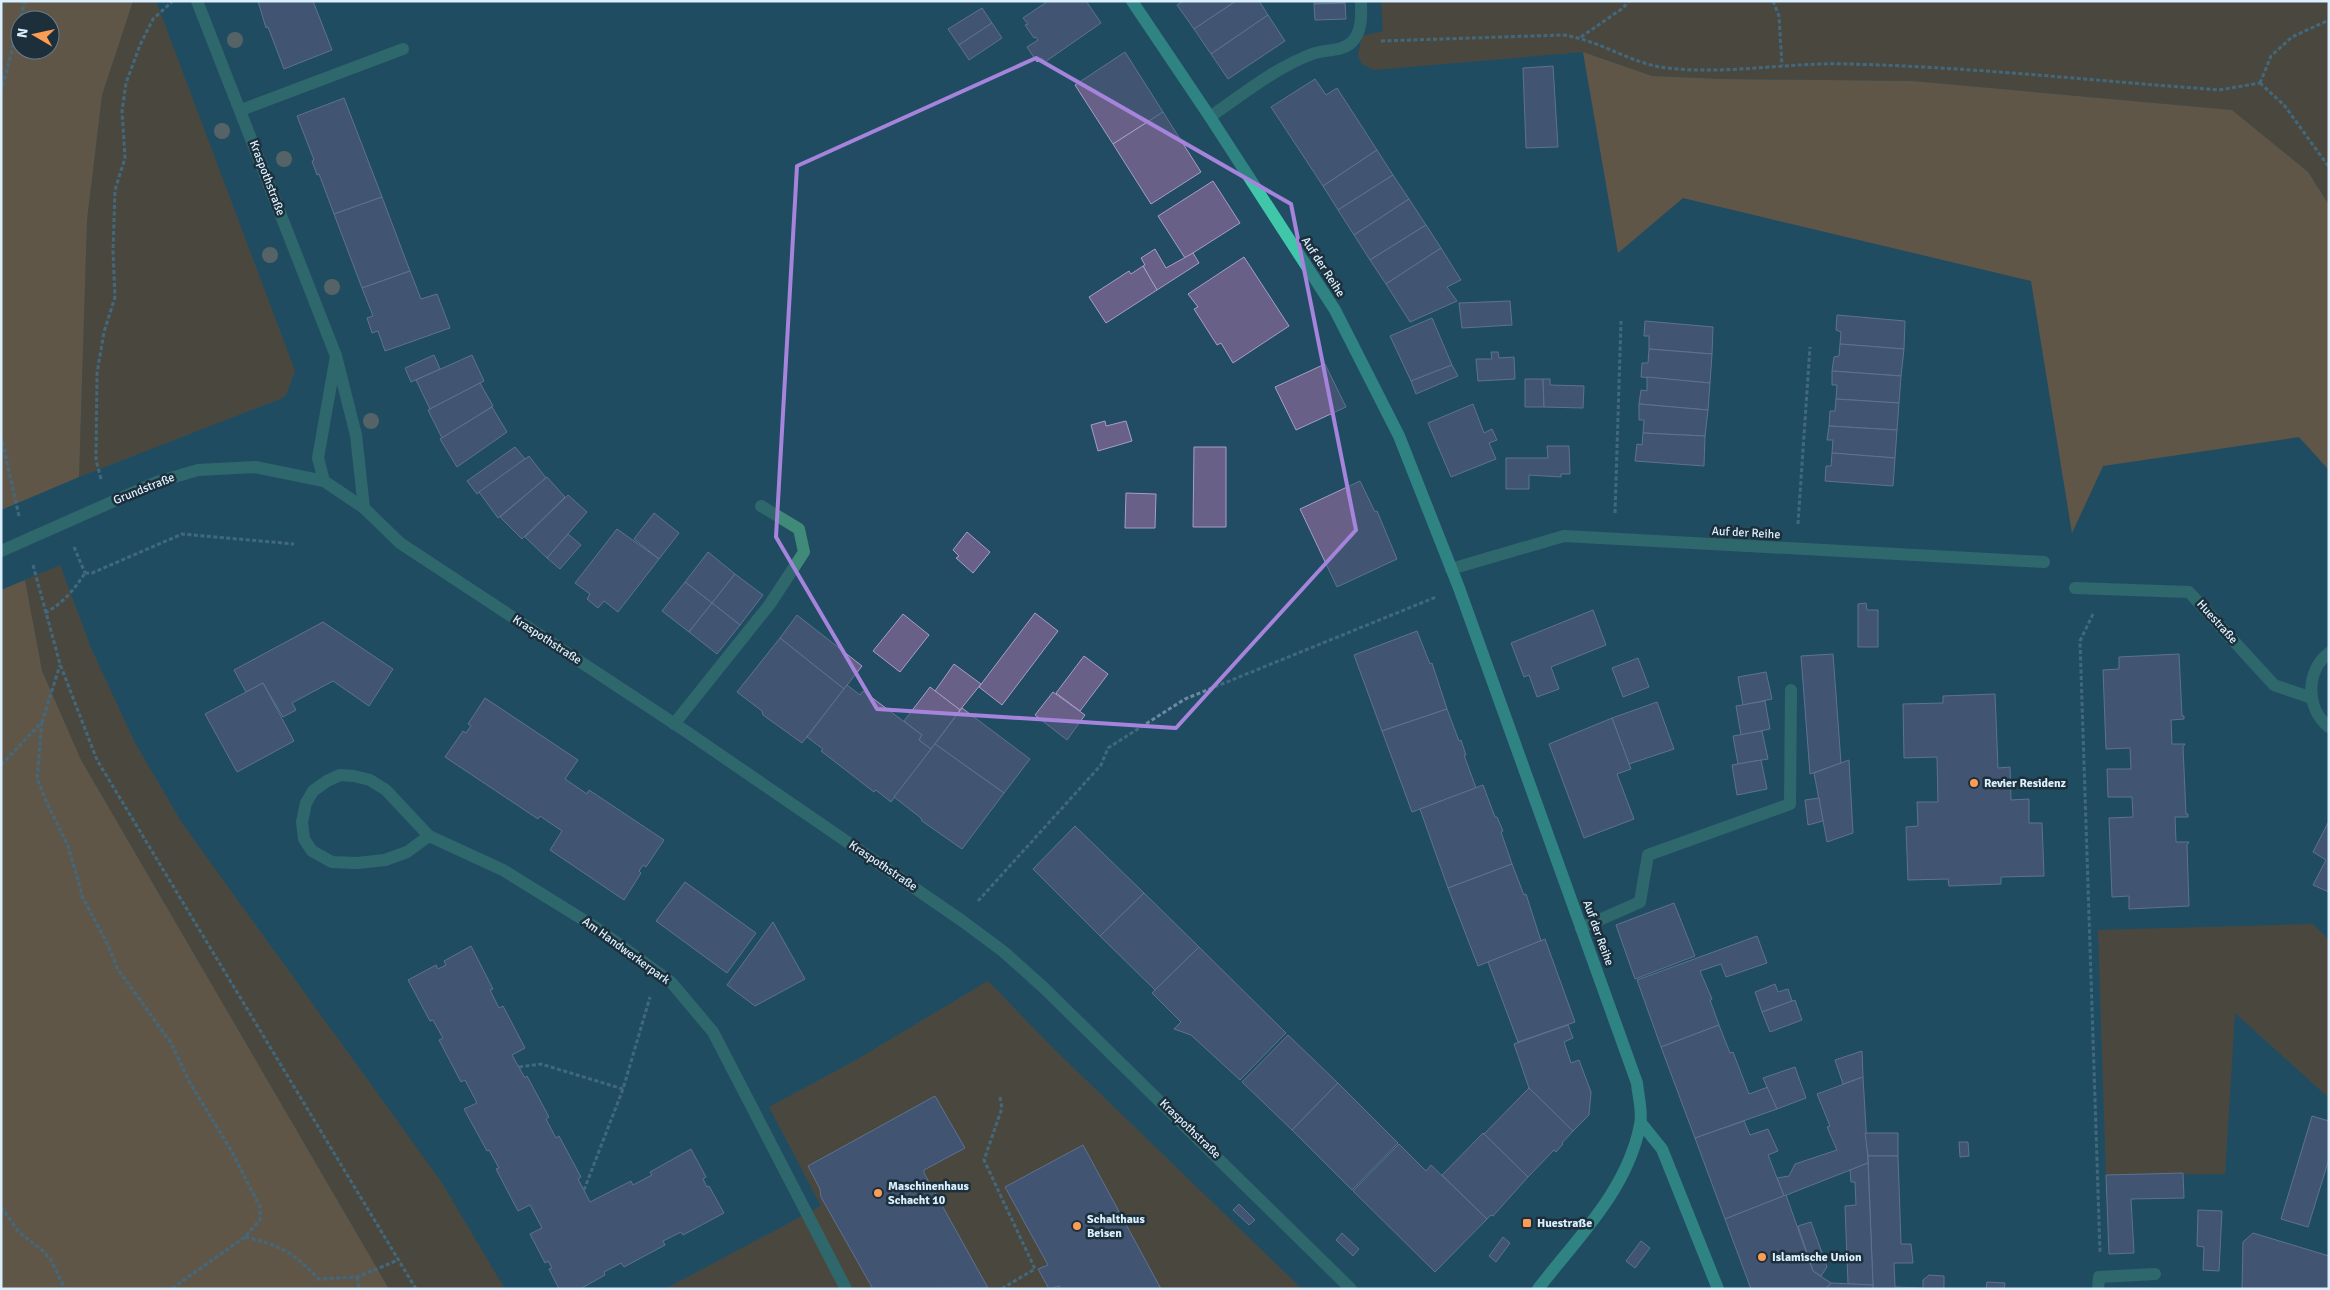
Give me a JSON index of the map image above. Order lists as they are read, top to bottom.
{
  "streets": {
    "main road": ["Auf der Reihe"],
    "street": [
      "Kraspothstraße",
      "Grundstraße",
      "Huestraße",
      "Am Handwerkerpark"
    ]
  },
  "crossings": [
    ["Kraspothstraße", "Grundstraße"]
  ],
  "places": {
    "other": [
      "Revier Residenz",
      "Maschinenhaus Schacht 10",
      "Schalthaus Beisen",
      "Islamische Union"
    ],
    "transit": ["Huestraße"]
  },
  "north": "left"
}
